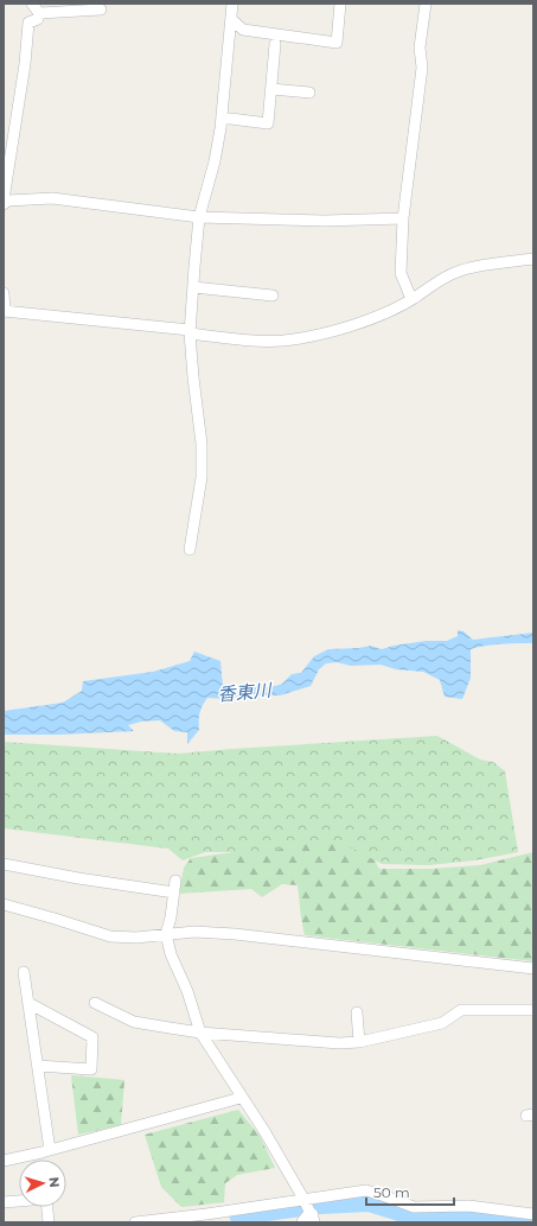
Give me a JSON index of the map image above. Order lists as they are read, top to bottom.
{
  "water": ["香東川"],
  "scale_bar": "50 m",
  "north": "right"
}
